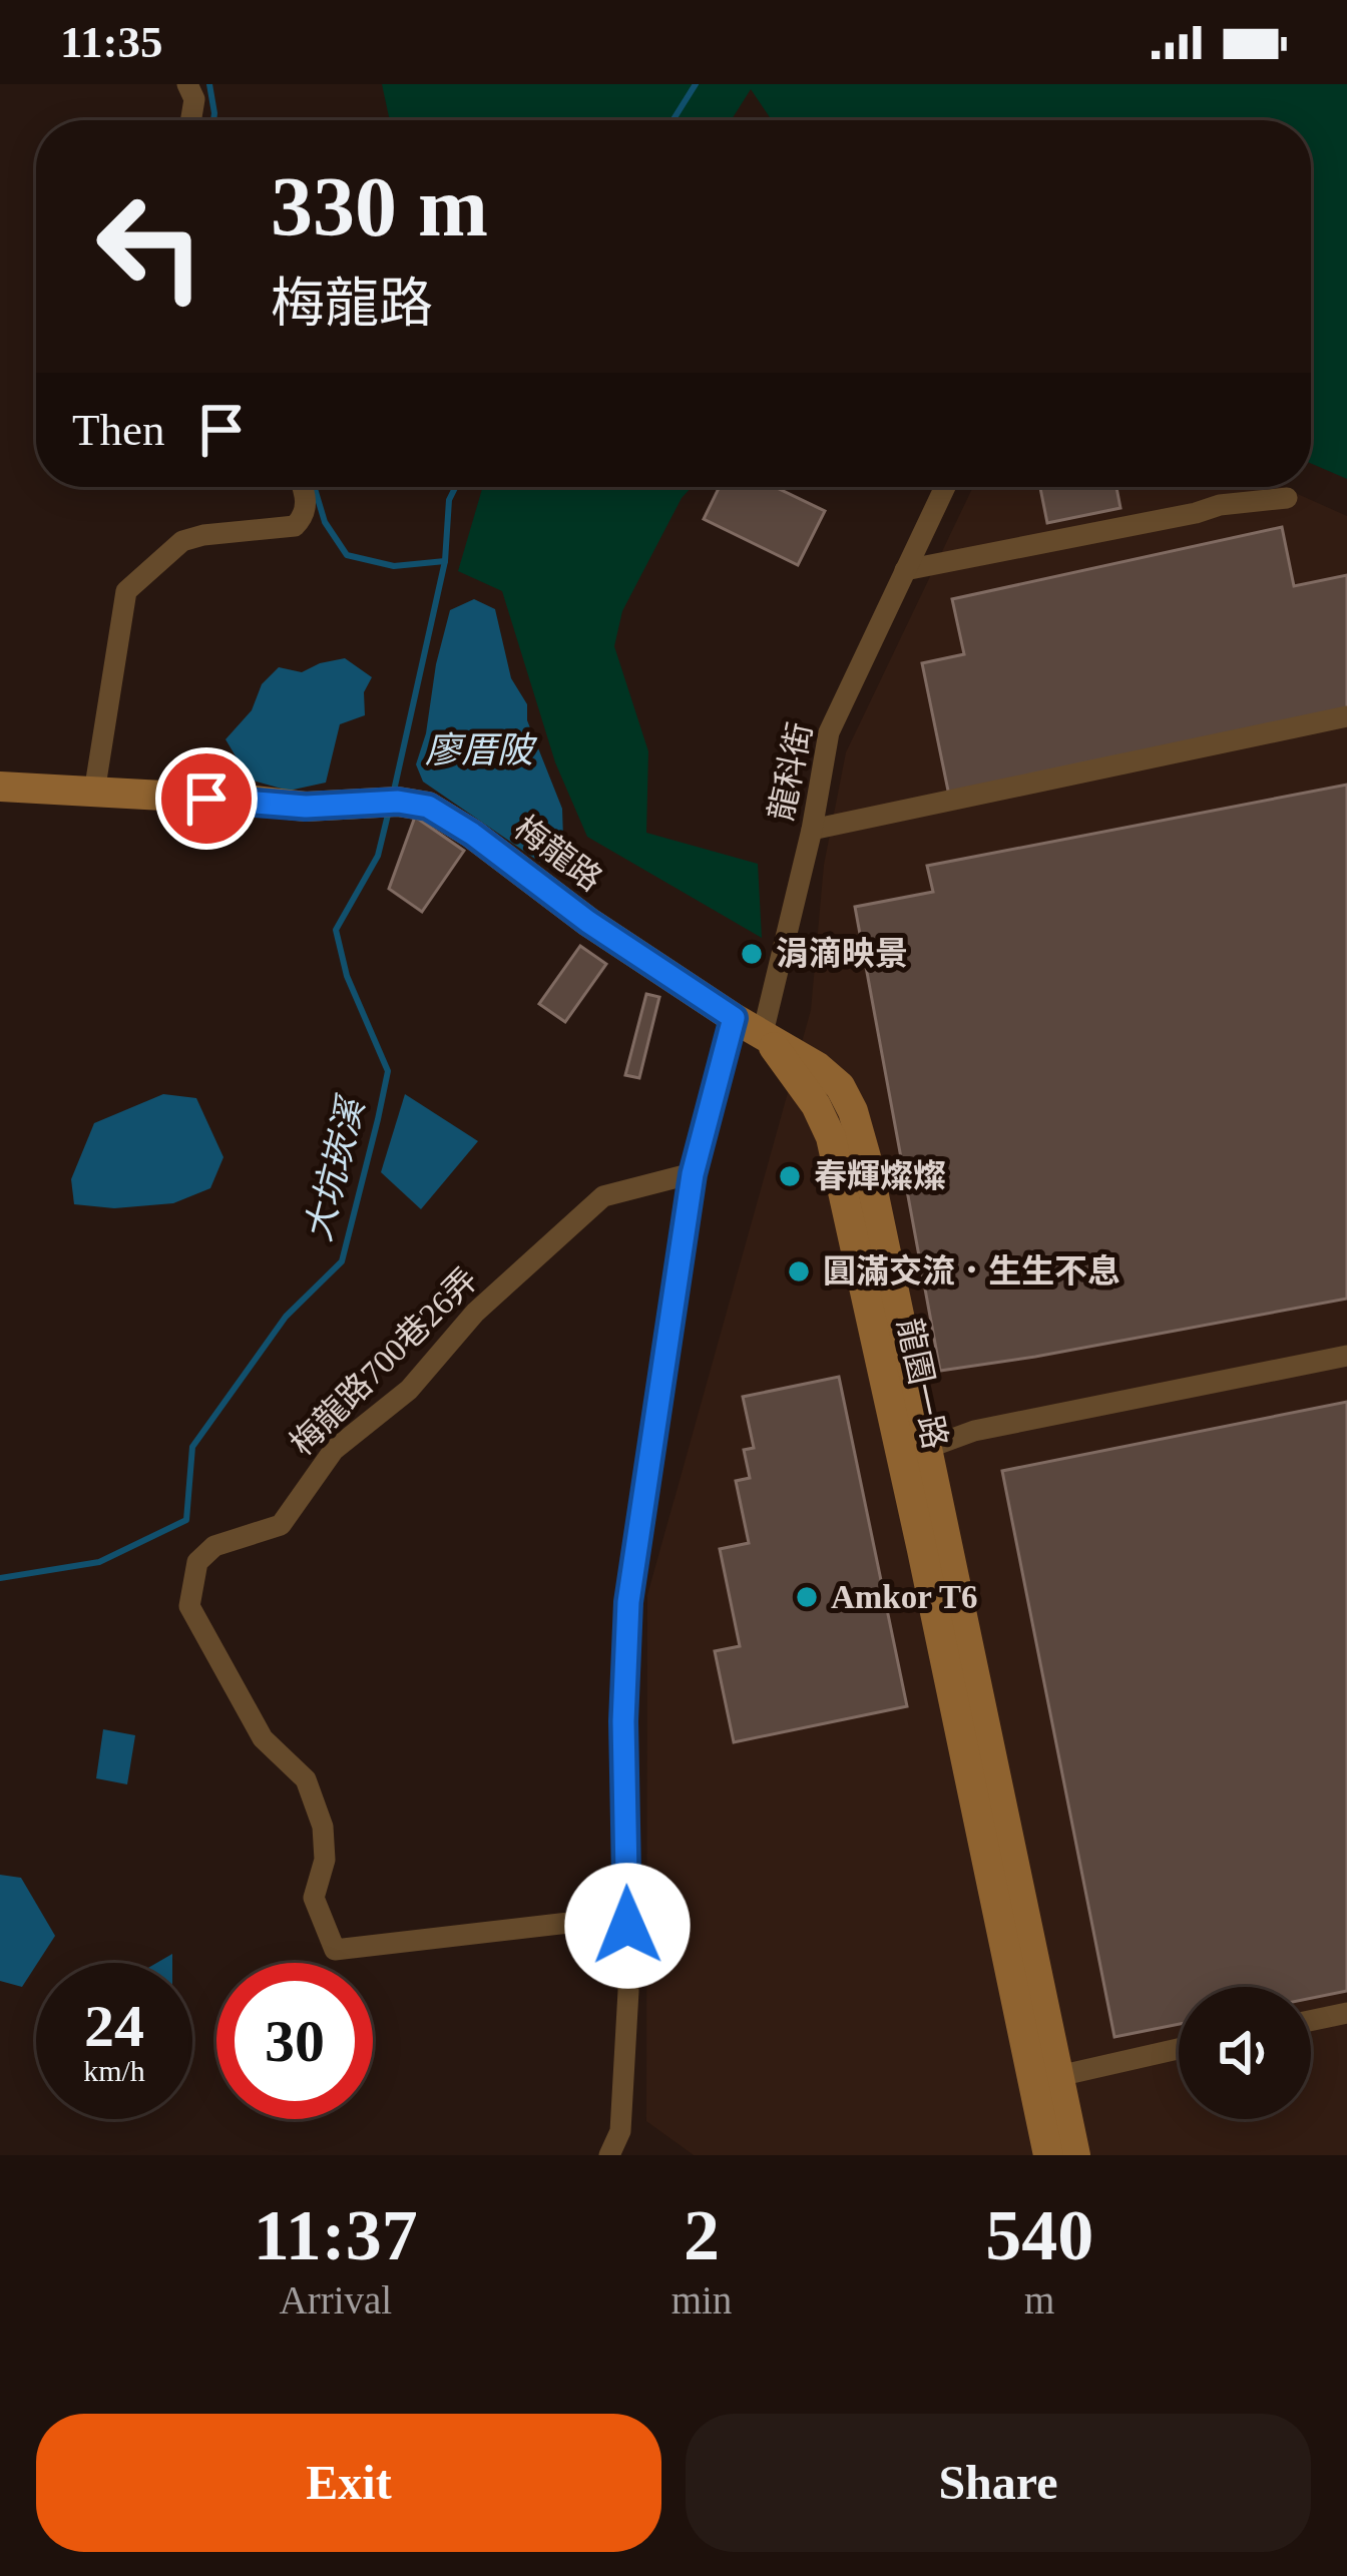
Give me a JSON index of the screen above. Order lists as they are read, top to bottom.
{
  "streets": {
    "street": [
      "龍科街",
      "梅龍路",
      "梅龍路700巷26弄",
      "龍園一路"
    ]
  },
  "crossings": [
    ["龍科街", "梅龍路"],
    ["龍科街", "龍園一路"],
    ["梅龍路", "龍園一路"]
  ],
  "water": ["廖厝陂", "大坑崁溪"],
  "places": [
    "涓滴映景",
    "春輝燦燦",
    "圓滿交流．生生不息",
    "Amkor T6"
  ],
  "page": {
    "status": "11:35",
    "turn": ["330 m", "梅龍路"],
    "then": "Then",
    "speed": "24 km/h",
    "limit": "30",
    "eta": [
      "11:37",
      "Arrival",
      "2",
      "min",
      "540",
      "m"
    ],
    "buttons": ["Exit", "Share"]
  }
}
